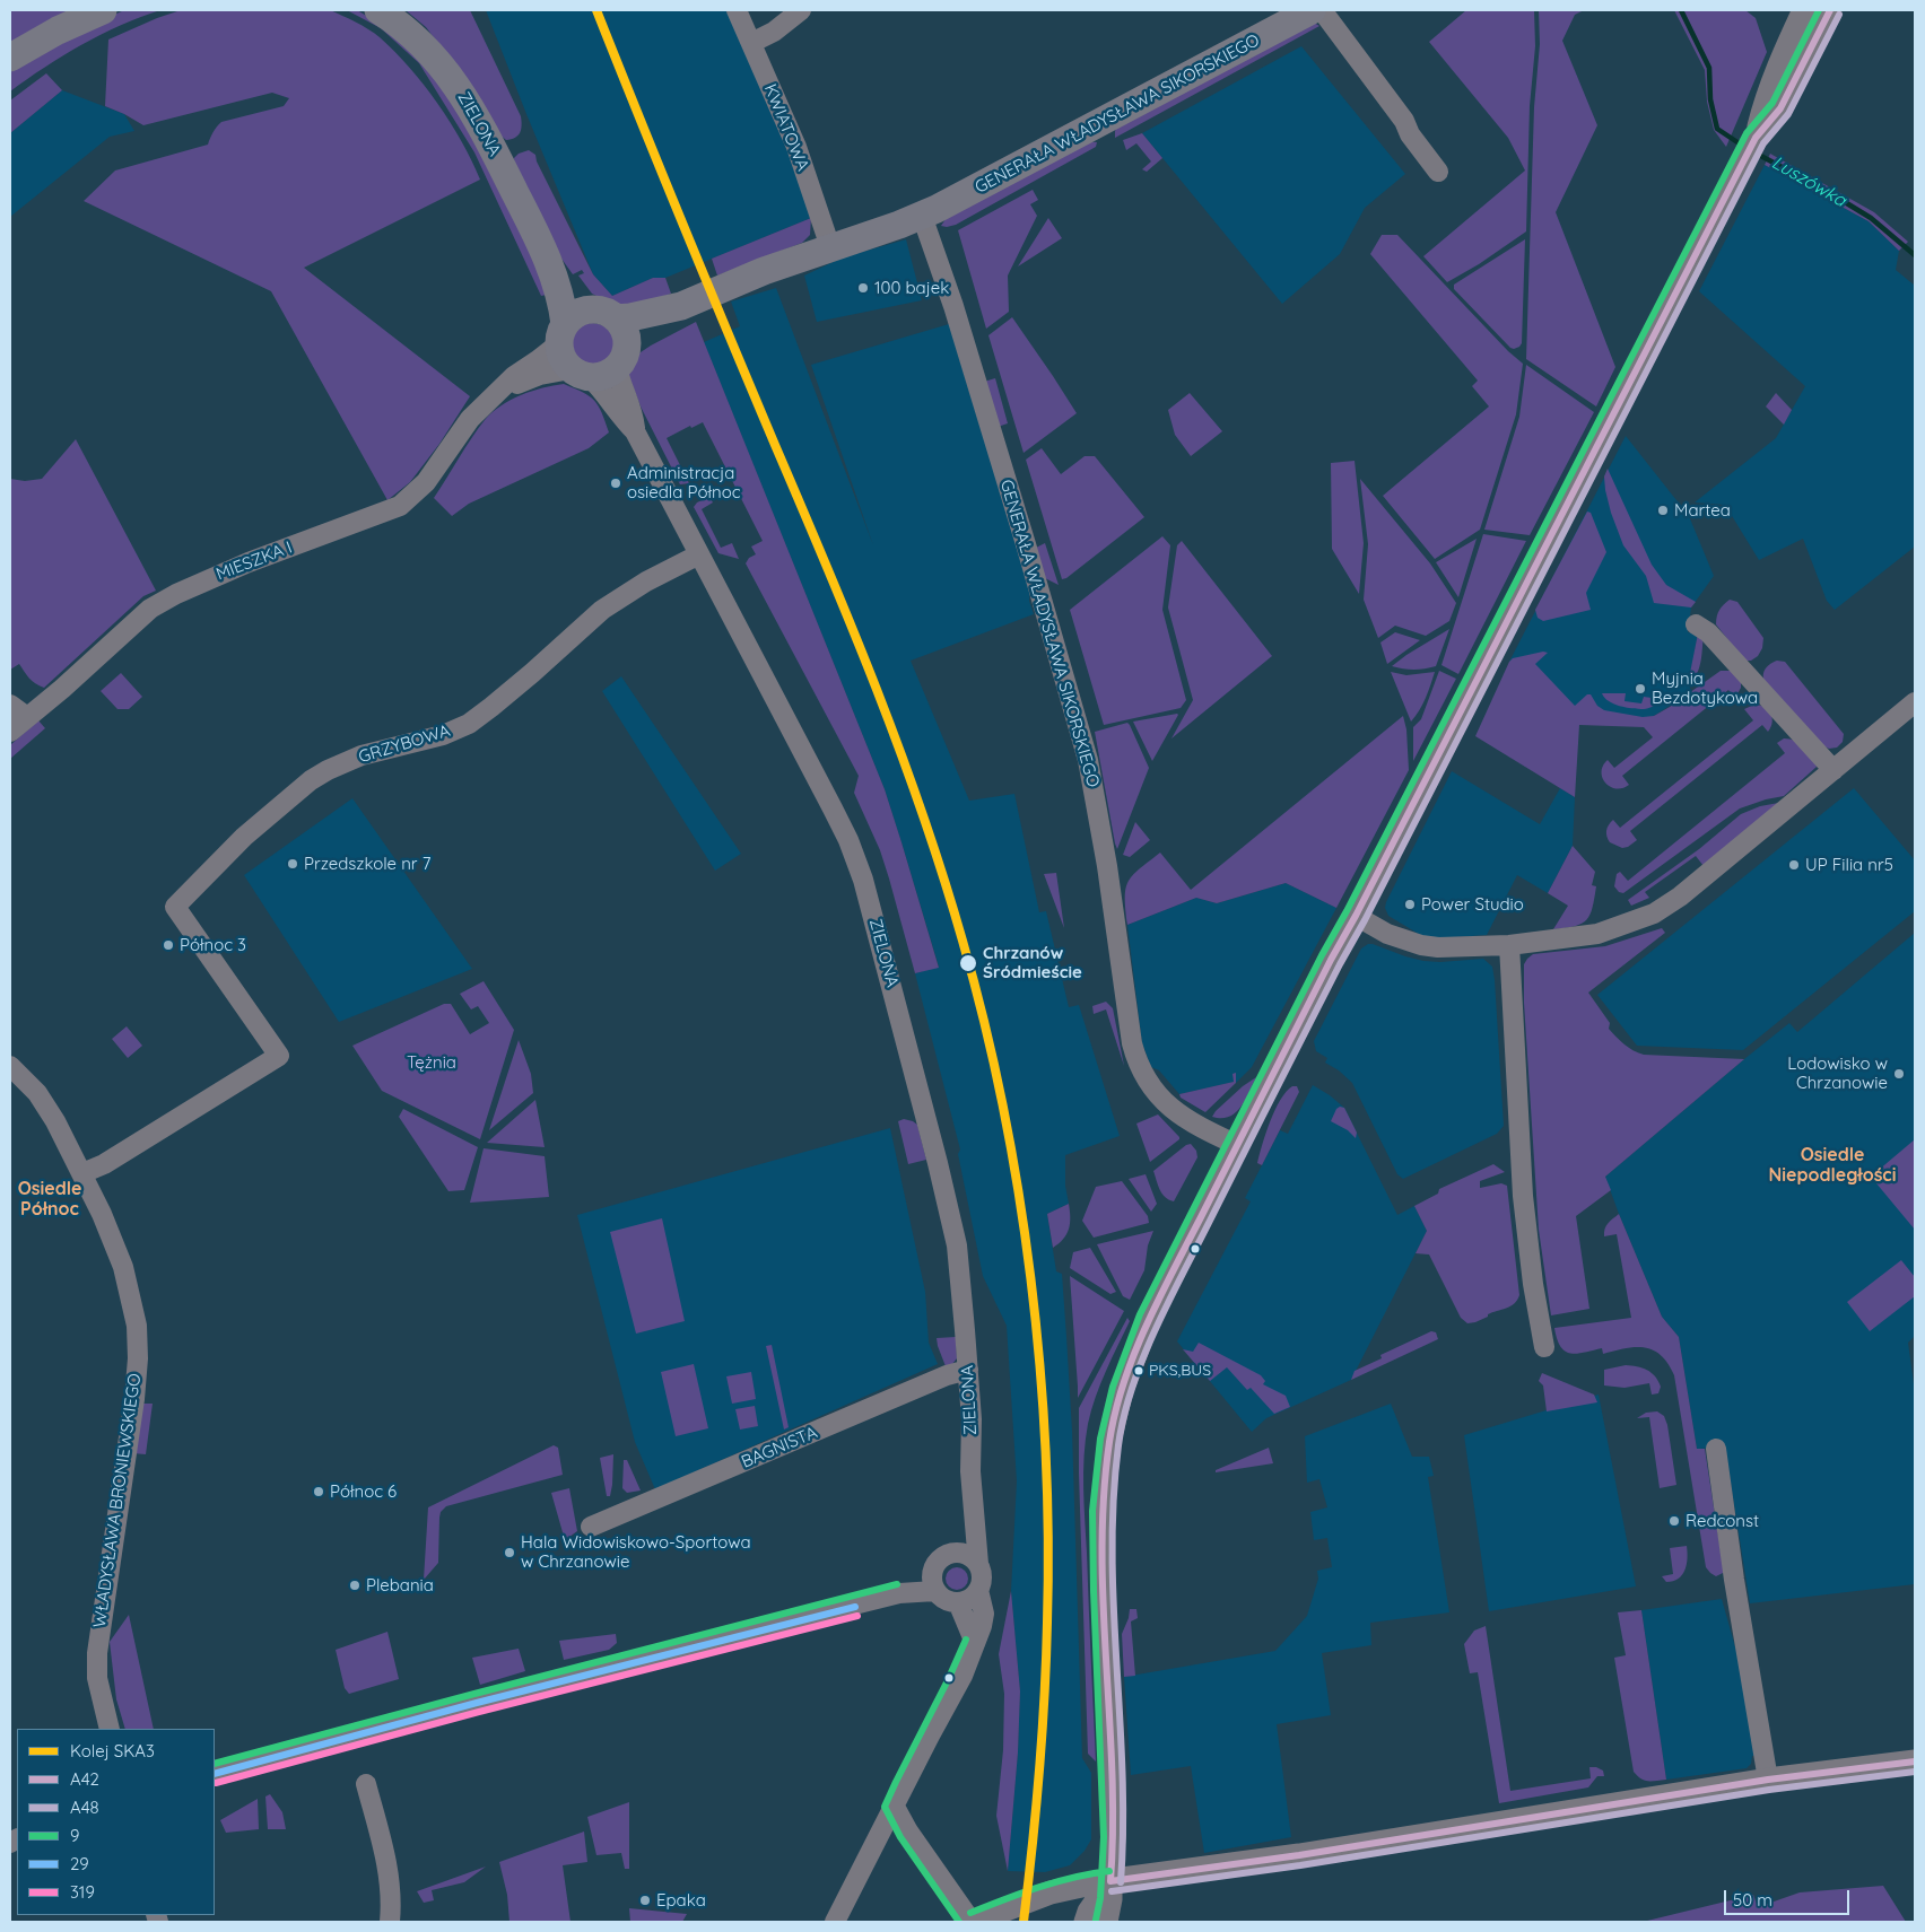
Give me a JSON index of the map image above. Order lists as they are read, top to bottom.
{
  "streets": {
    "main road": ["GENERAŁA WŁADYSŁAWA SIKORSKIEGO", "ZIELONA"],
    "street": [
      "KWIATOWA",
      "MIESZKA I",
      "GRZYBOWA",
      "BAGNISTA",
      "WŁADYSŁAWA BRONIEWSKIEGO"
    ]
  },
  "crossings": [
    ["GENERAŁA WŁADYSŁAWA SIKORSKIEGO", "ZIELONA"],
    ["GENERAŁA WŁADYSŁAWA SIKORSKIEGO", "KWIATOWA"],
    ["GENERAŁA WŁADYSŁAWA SIKORSKIEGO", "MIESZKA I"],
    ["ZIELONA", "MIESZKA I"],
    ["ZIELONA", "GRZYBOWA"],
    ["ZIELONA", "BAGNISTA"],
    ["GRZYBOWA", "WŁADYSŁAWA BRONIEWSKIEGO"]
  ],
  "districts": ["Osiedle Niepodległości", "Osiedle Północ"],
  "water": ["Luszówka"],
  "parks": ["Tężnia"],
  "places": [
    "100 bajek",
    "Administracja osiedla Północ",
    "Martea",
    "Myjnia Bezdotykowa",
    "Przedszkole nr 7",
    "UP Filia nr5",
    "Power Studio",
    "Północ 3",
    "Chrzanów Śródmieście",
    "Lodowisko w Chrzanowie",
    "PKS,BUS",
    "Północ 6",
    "Redconst",
    "Hala Widowiskowo-Sportowa w Chrzanowie",
    "Plebania",
    "Epaka"
  ],
  "lines": [
    "rail line SKA3",
    "transit line A42",
    "transit line 9",
    "transit line A48",
    "transit line 29",
    "transit line 319"
  ],
  "legend": [
    "Kolej SKA3",
    "A42",
    "A48",
    "9",
    "29",
    "319"
  ],
  "scale_bar": "50 m"
}
